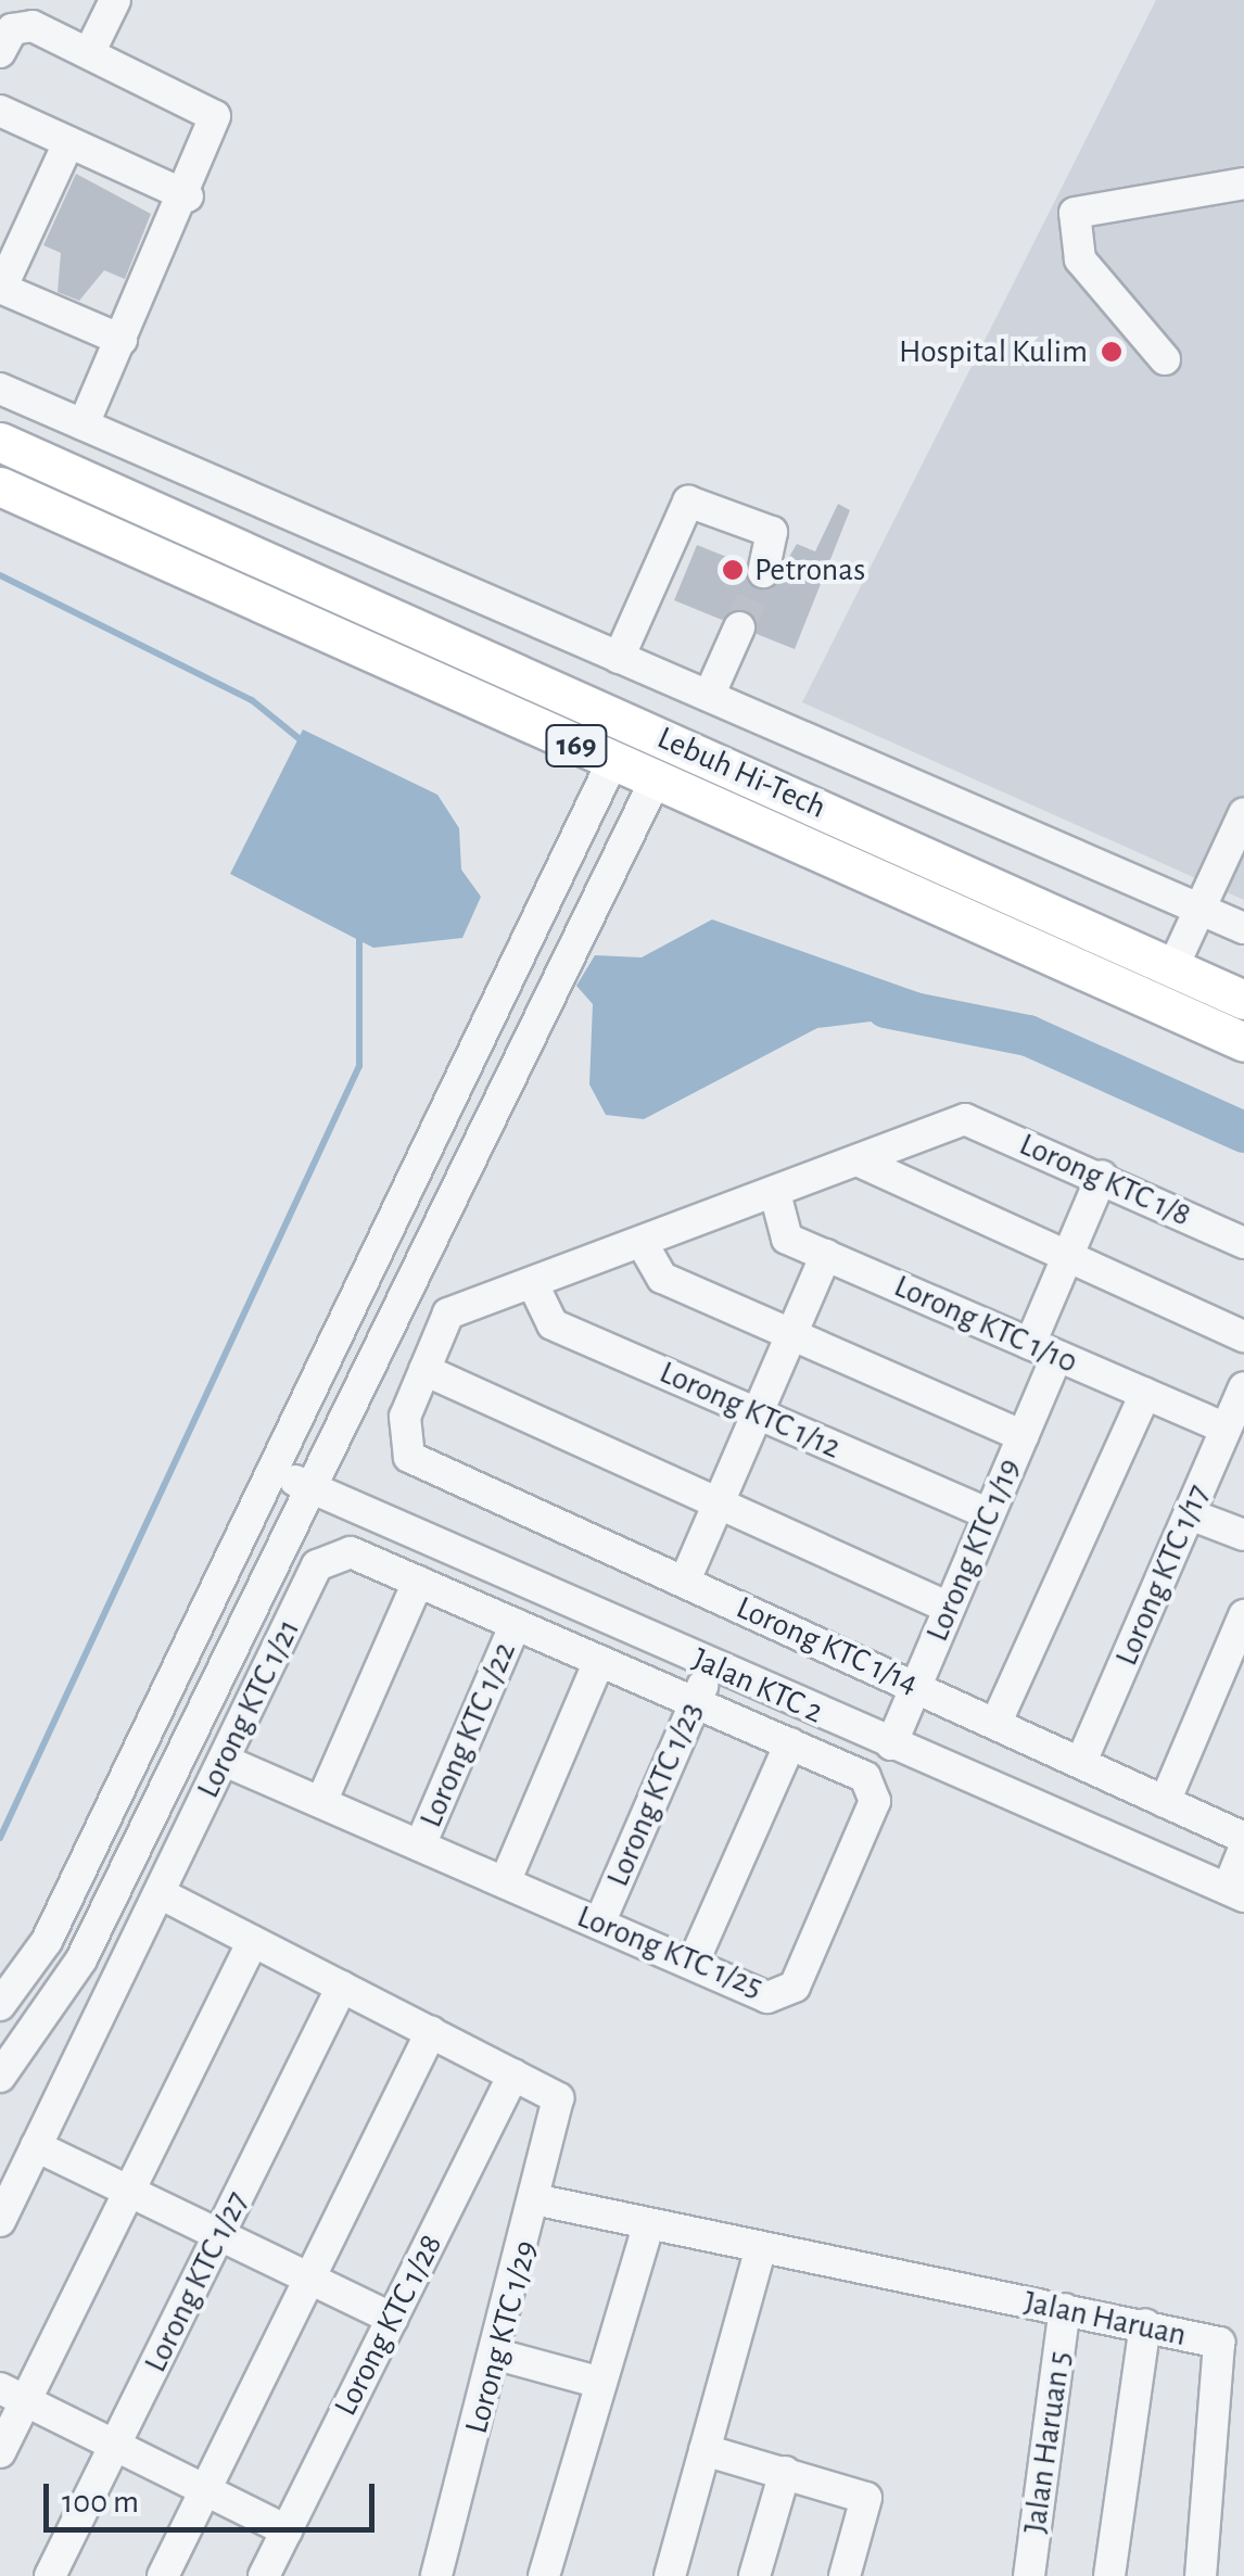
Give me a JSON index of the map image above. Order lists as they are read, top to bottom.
{
  "streets": {
    "main road": ["169", "Lebuh Hi-Tech"],
    "street": [
      "Lorong KTC 1/8",
      "Lorong KTC 1/10",
      "Lorong KTC 1/12",
      "Lorong KTC 1/19",
      "Lorong KTC 1/17",
      "Lorong KTC 1/14",
      "Jalan KTC 2",
      "Lorong KTC 1/21",
      "Lorong KTC 1/22",
      "Lorong KTC 1/23",
      "Lorong KTC 1/25",
      "Lorong KTC 1/27",
      "Jalan Haruan",
      "Lorong KTC 1/28",
      "Lorong KTC 1/29",
      "Jalan Haruan 5"
    ]
  },
  "crossings": [
    ["Lorong KTC 1/8", "Lorong KTC 1/19"],
    ["Lorong KTC 1/10", "Lorong KTC 1/19"],
    ["Lorong KTC 1/10", "Lorong KTC 1/17"],
    ["Lorong KTC 1/12", "Lorong KTC 1/19"],
    ["Lorong KTC 1/19", "Lorong KTC 1/14"],
    ["Lorong KTC 1/19", "Jalan KTC 2"],
    ["Lorong KTC 1/17", "Lorong KTC 1/14"],
    ["Jalan KTC 2", "Lorong KTC 1/23"],
    ["Lorong KTC 1/21", "Lorong KTC 1/22"],
    ["Lorong KTC 1/21", "Lorong KTC 1/23"],
    ["Lorong KTC 1/21", "Lorong KTC 1/25"],
    ["Lorong KTC 1/22", "Lorong KTC 1/25"],
    ["Lorong KTC 1/23", "Lorong KTC 1/25"],
    ["Jalan Haruan", "Lorong KTC 1/29"],
    ["Jalan Haruan", "Jalan Haruan 5"],
    ["Lorong KTC 1/28", "Lorong KTC 1/29"]
  ],
  "places": ["Hospital Kulim", "Petronas"],
  "scale_bar": "100 m"
}
